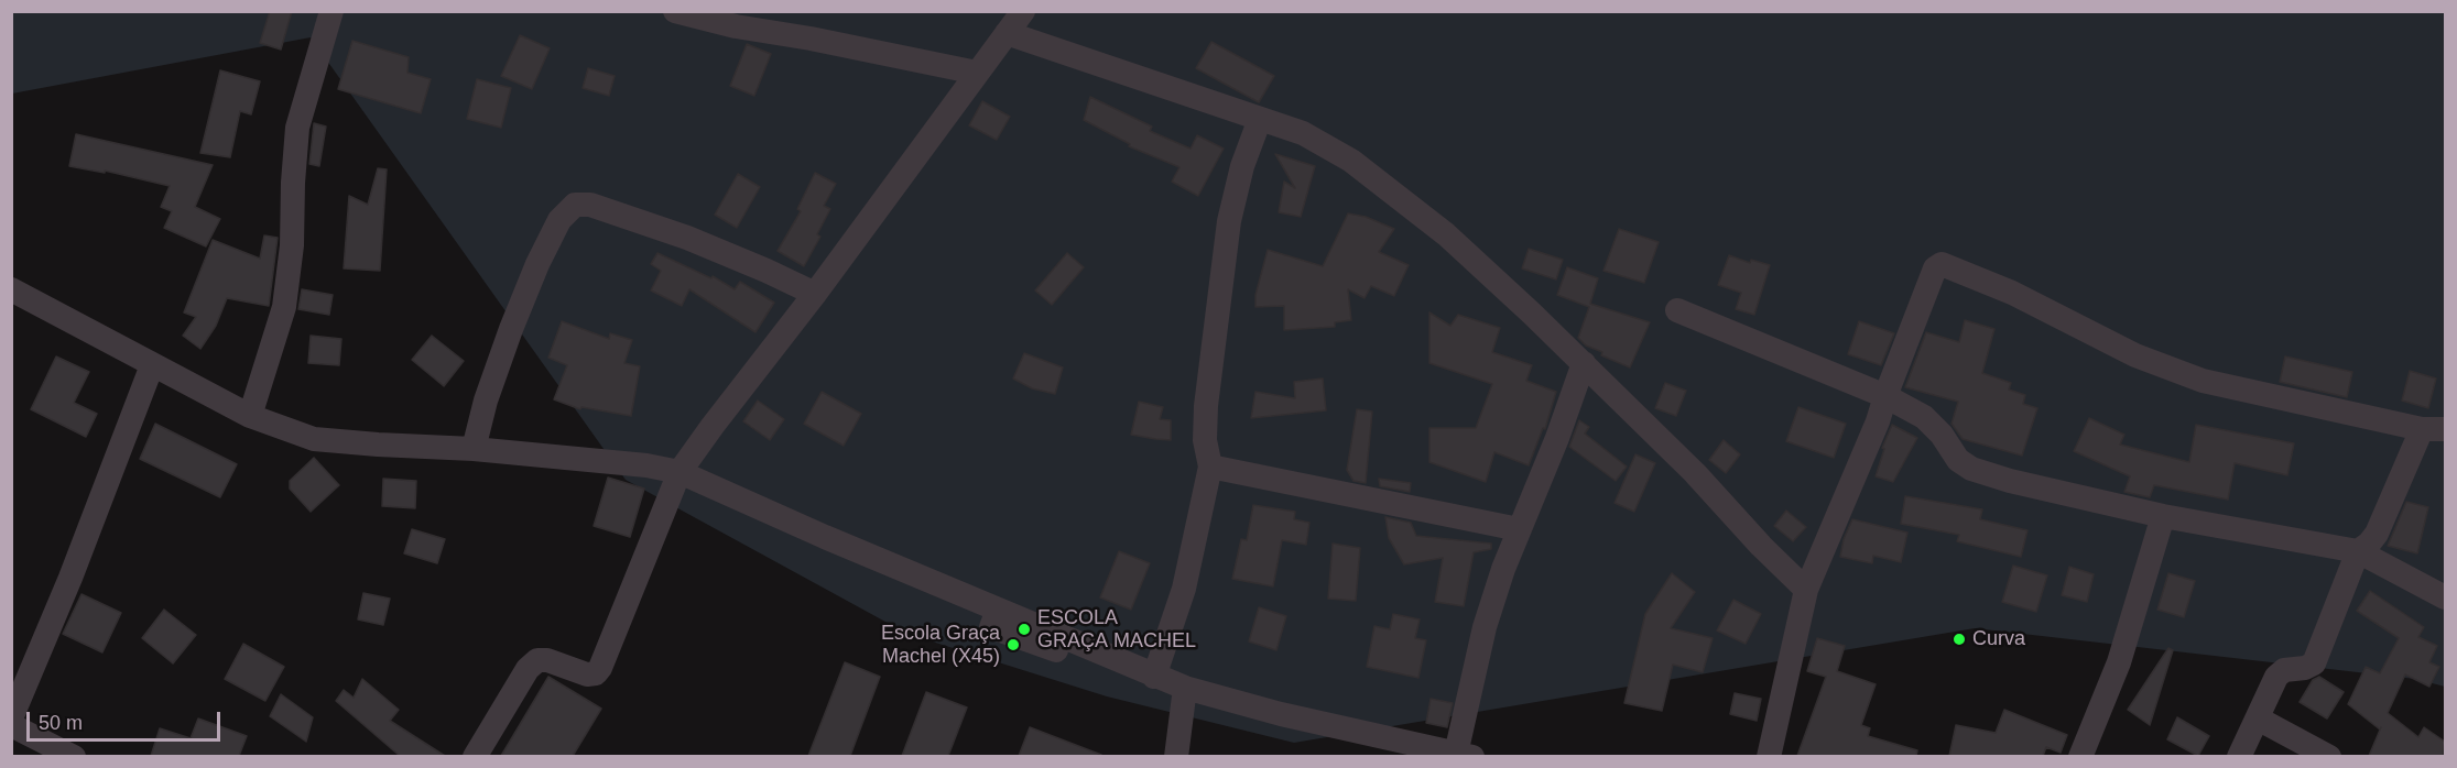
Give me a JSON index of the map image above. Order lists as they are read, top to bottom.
{
  "places": ["ESCOLA GRAÇA MACHEL", "Curva", "Escola Graça Machel (X45)"],
  "scale_bar": "50 m"
}
